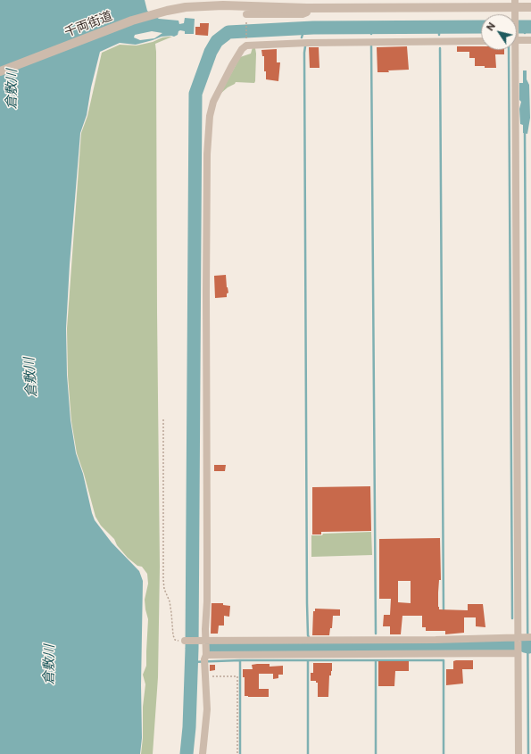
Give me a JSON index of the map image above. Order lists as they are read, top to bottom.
{
  "streets": {
    "street": ["千両街道"]
  },
  "water": ["倉敷川"],
  "north": "top left"
}
